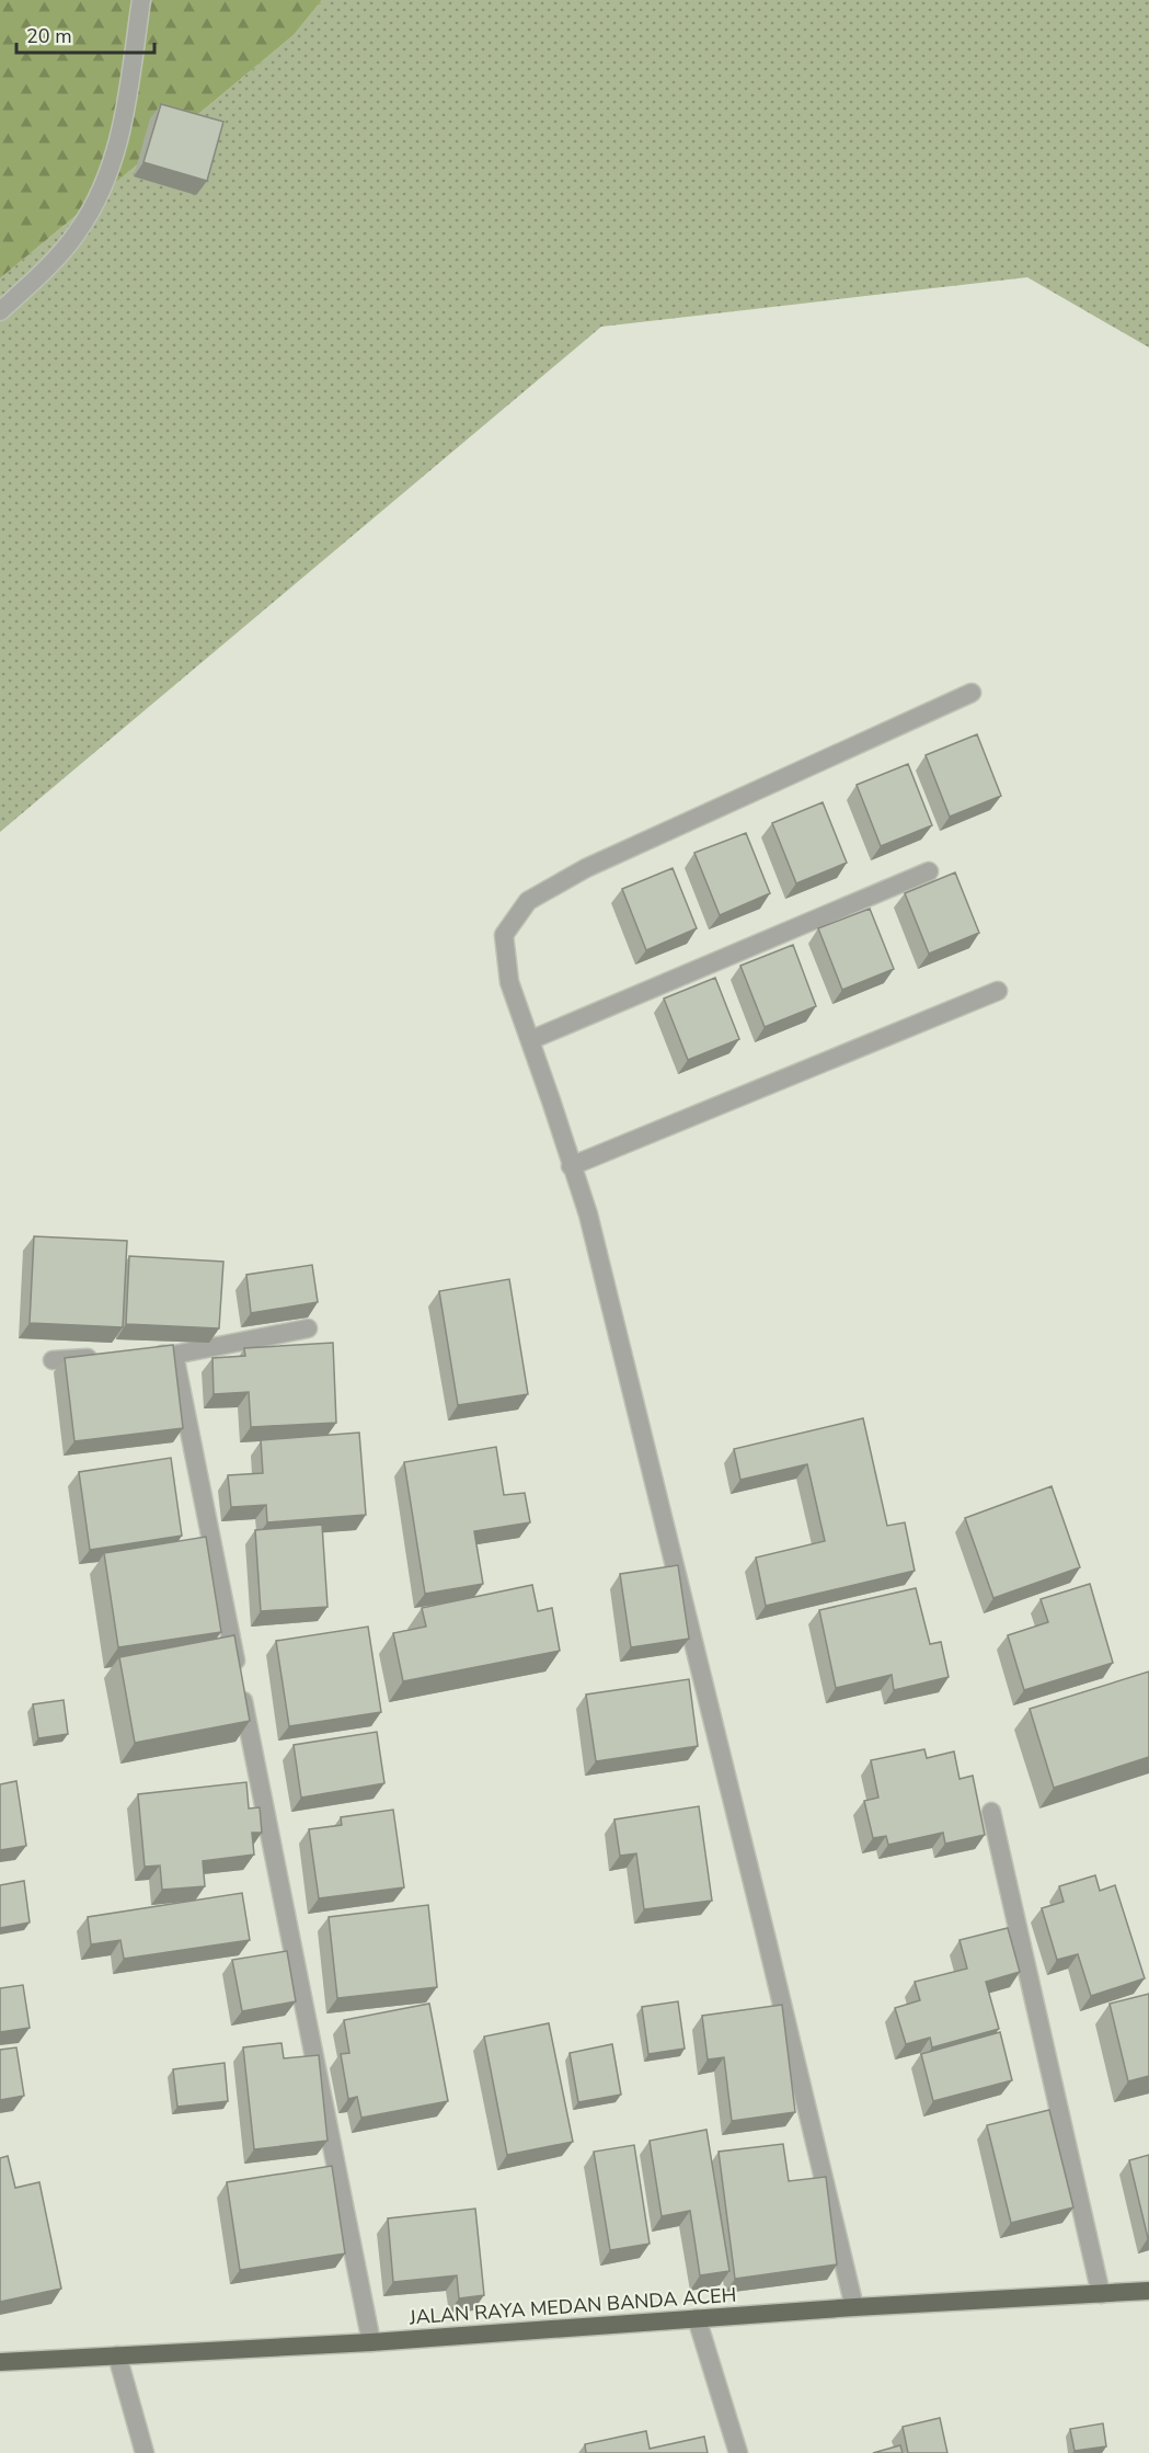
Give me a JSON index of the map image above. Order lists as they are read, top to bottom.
{
  "streets": {
    "highway": ["JALAN RAYA MEDAN BANDA ACEH"]
  },
  "scale_bar": "20 m"
}
